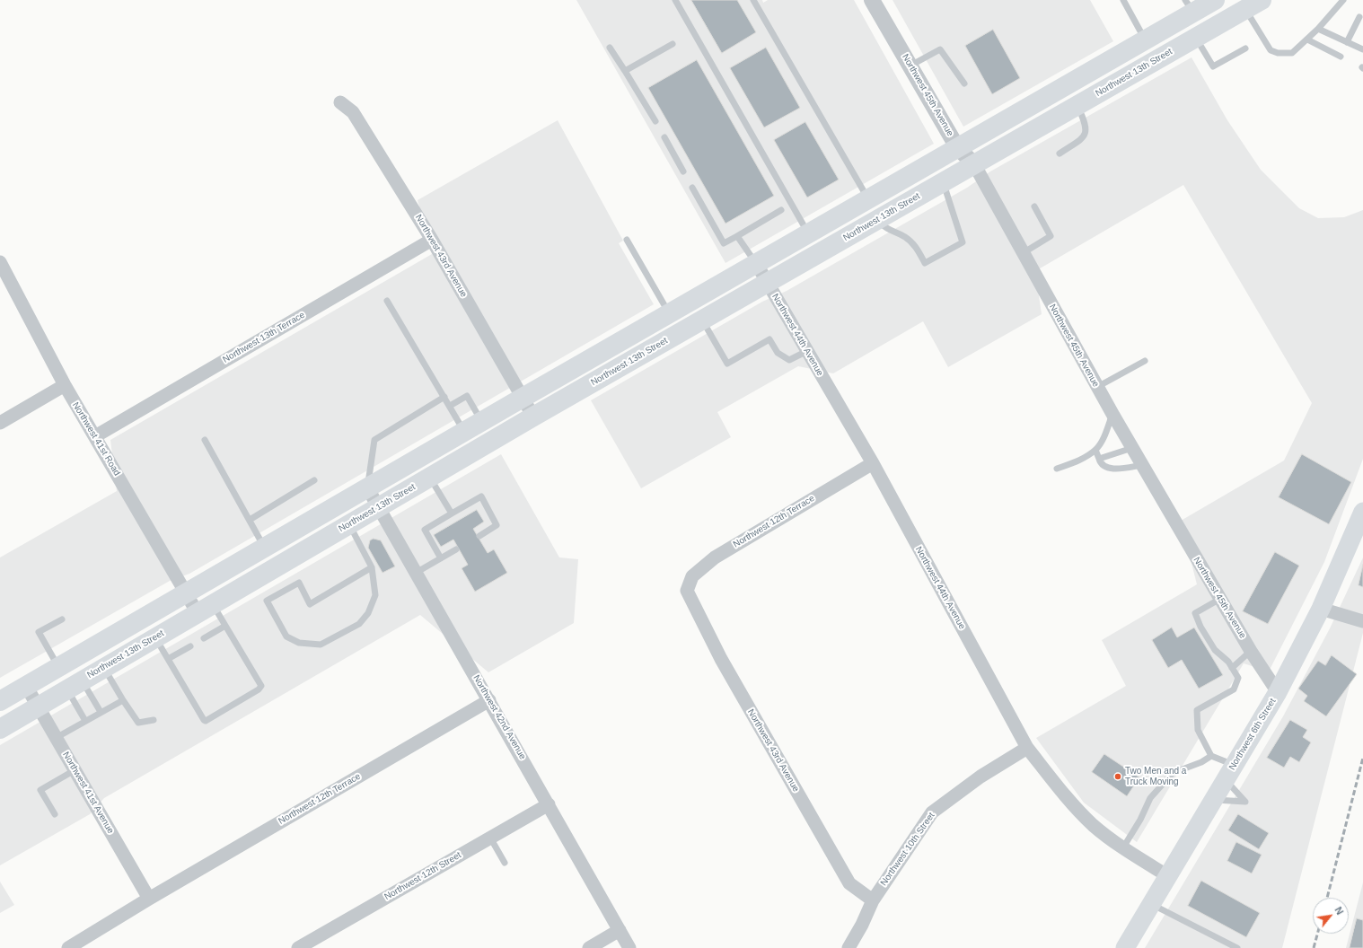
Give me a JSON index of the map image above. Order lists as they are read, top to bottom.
{
  "streets": {
    "main road": ["Northwest 13th Street", "Northwest 6th Street"],
    "street": [
      "Northwest 45th Avenue",
      "Northwest 43rd Avenue",
      "Northwest 44th Avenue",
      "Northwest 13th Terrace",
      "Northwest 41st Road",
      "Northwest 12th Terrace",
      "Northwest 42nd Avenue",
      "Northwest 41st Avenue",
      "Northwest 10th Street",
      "Northwest 12th Street"
    ]
  },
  "crossings": [
    ["Northwest 13th Street", "Northwest 45th Avenue"],
    ["Northwest 13th Street", "Northwest 43rd Avenue"],
    ["Northwest 13th Street", "Northwest 44th Avenue"],
    ["Northwest 13th Street", "Northwest 41st Road"],
    ["Northwest 13th Street", "Northwest 42nd Avenue"],
    ["Northwest 13th Street", "Northwest 41st Avenue"],
    ["Northwest 45th Avenue", "Northwest 6th Street"],
    ["Northwest 43rd Avenue", "Northwest 13th Terrace"],
    ["Northwest 43rd Avenue", "Northwest 12th Terrace"],
    ["Northwest 43rd Avenue", "Northwest 10th Street"],
    ["Northwest 44th Avenue", "Northwest 12th Terrace"],
    ["Northwest 44th Avenue", "Northwest 6th Street"],
    ["Northwest 44th Avenue", "Northwest 10th Street"],
    ["Northwest 13th Terrace", "Northwest 41st Road"],
    ["Northwest 12th Terrace", "Northwest 42nd Avenue"],
    ["Northwest 12th Terrace", "Northwest 41st Avenue"],
    ["Northwest 42nd Avenue", "Northwest 12th Street"]
  ],
  "places": ["Two Men and a Truck Moving"],
  "north": "top right"
}
